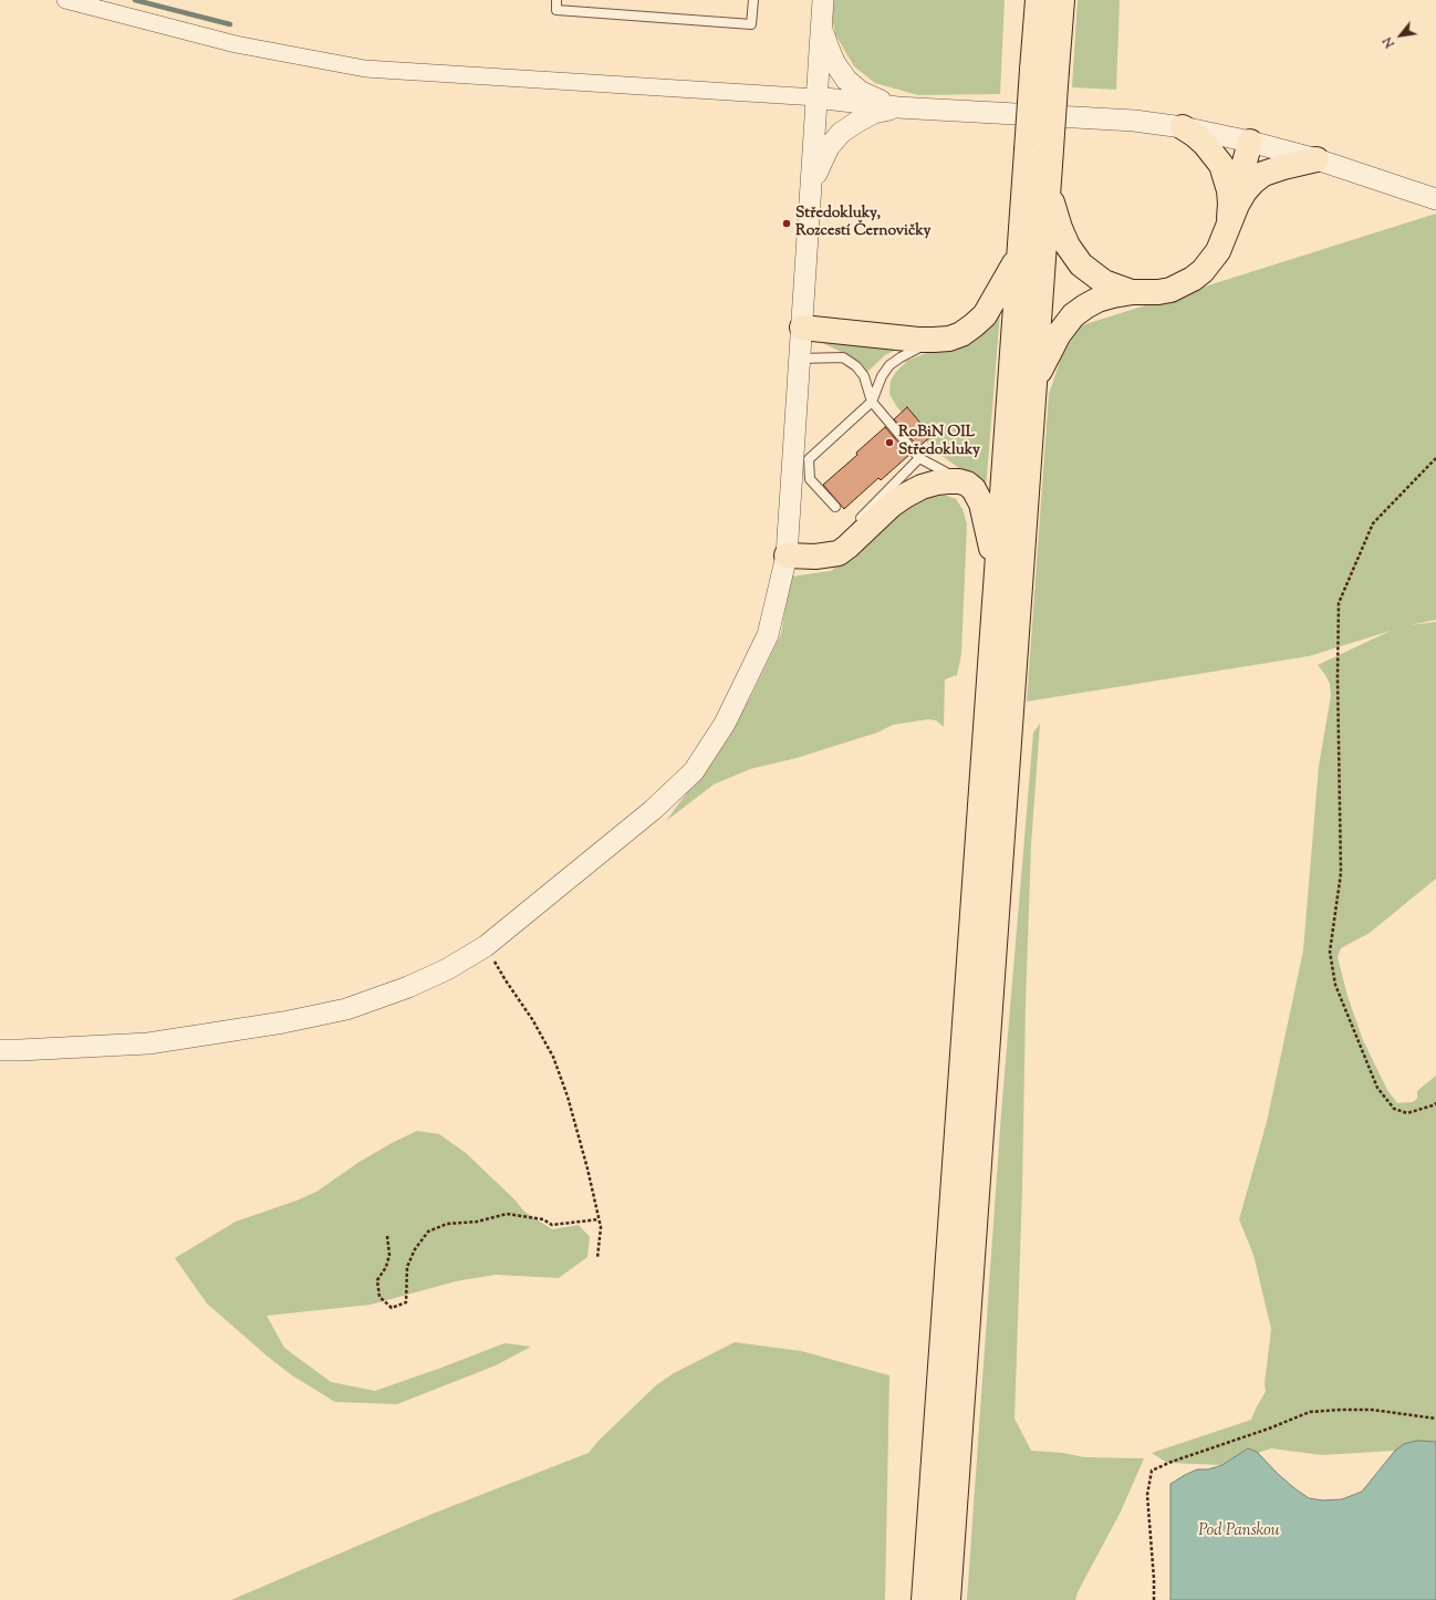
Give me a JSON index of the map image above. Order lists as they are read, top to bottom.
{
  "water": ["Pod Panskou"],
  "places": ["Středokluky, Rozcestí Černovičky", "RoBiN OIL Středokluky"],
  "north": "bottom left"
}
